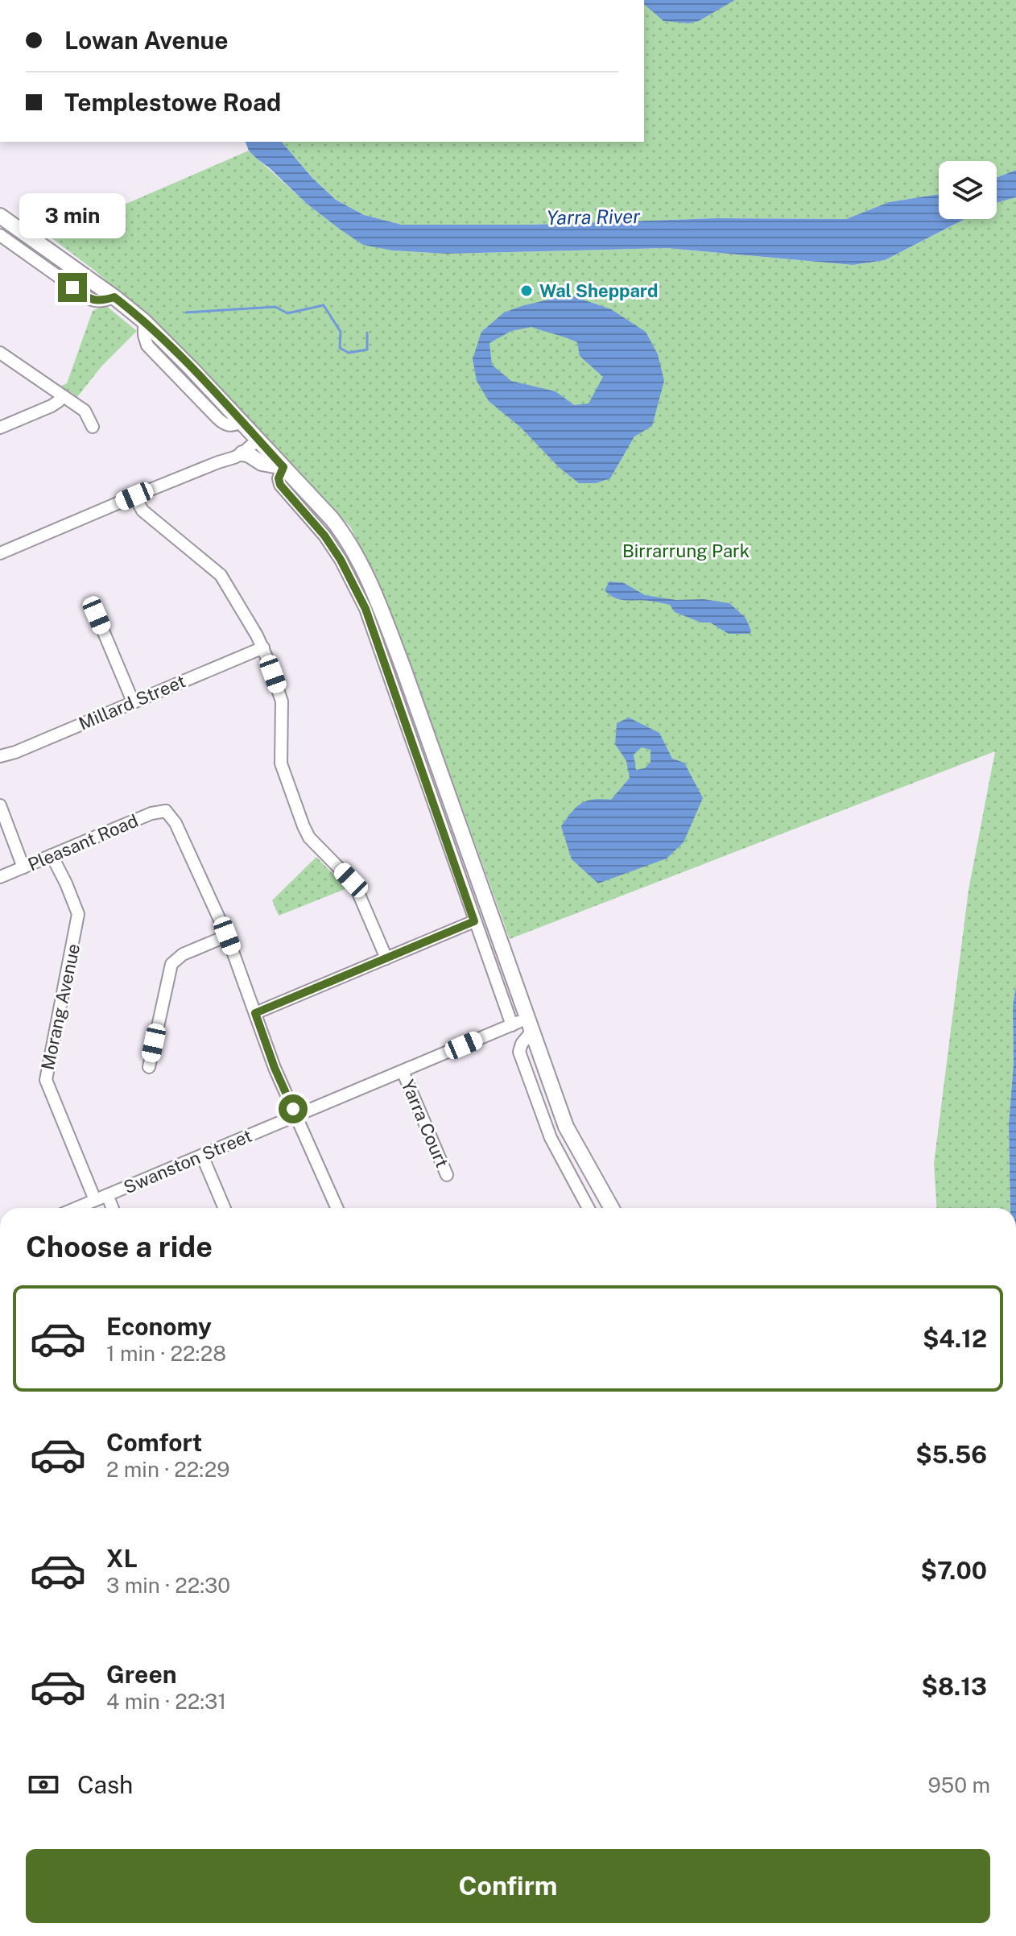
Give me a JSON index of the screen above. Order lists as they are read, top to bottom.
{
  "streets": {
    "street": [
      "Millard Street",
      "Pleasant Road",
      "Morang Avenue",
      "Yarra Court",
      "Swanston Street"
    ]
  },
  "crossings": [
    ["Pleasant Road", "Morang Avenue"],
    ["Morang Avenue", "Swanston Street"],
    ["Yarra Court", "Swanston Street"]
  ],
  "water": ["Yarra River"],
  "parks": ["Birrarrung Park"],
  "places": ["Wal Sheppard"],
  "page": {
    "banner": ["Lowan Avenue", "Templestowe Road"],
    "bubble": "3 min",
    "heading": "Choose a ride",
    "list": [
      {
        "name": "Economy",
        "note": "1 min · 22:28",
        "value": "$4.12"
      },
      {
        "name": "Comfort",
        "note": "2 min · 22:29",
        "value": "$5.56"
      },
      {
        "name": "XL",
        "note": "3 min · 22:30",
        "value": "$7.00"
      },
      {
        "name": "Green",
        "note": "4 min · 22:31",
        "value": "$8.13"
      }
    ],
    "pay": ["Cash", "950 m"],
    "buttons": "Confirm"
  }
}
